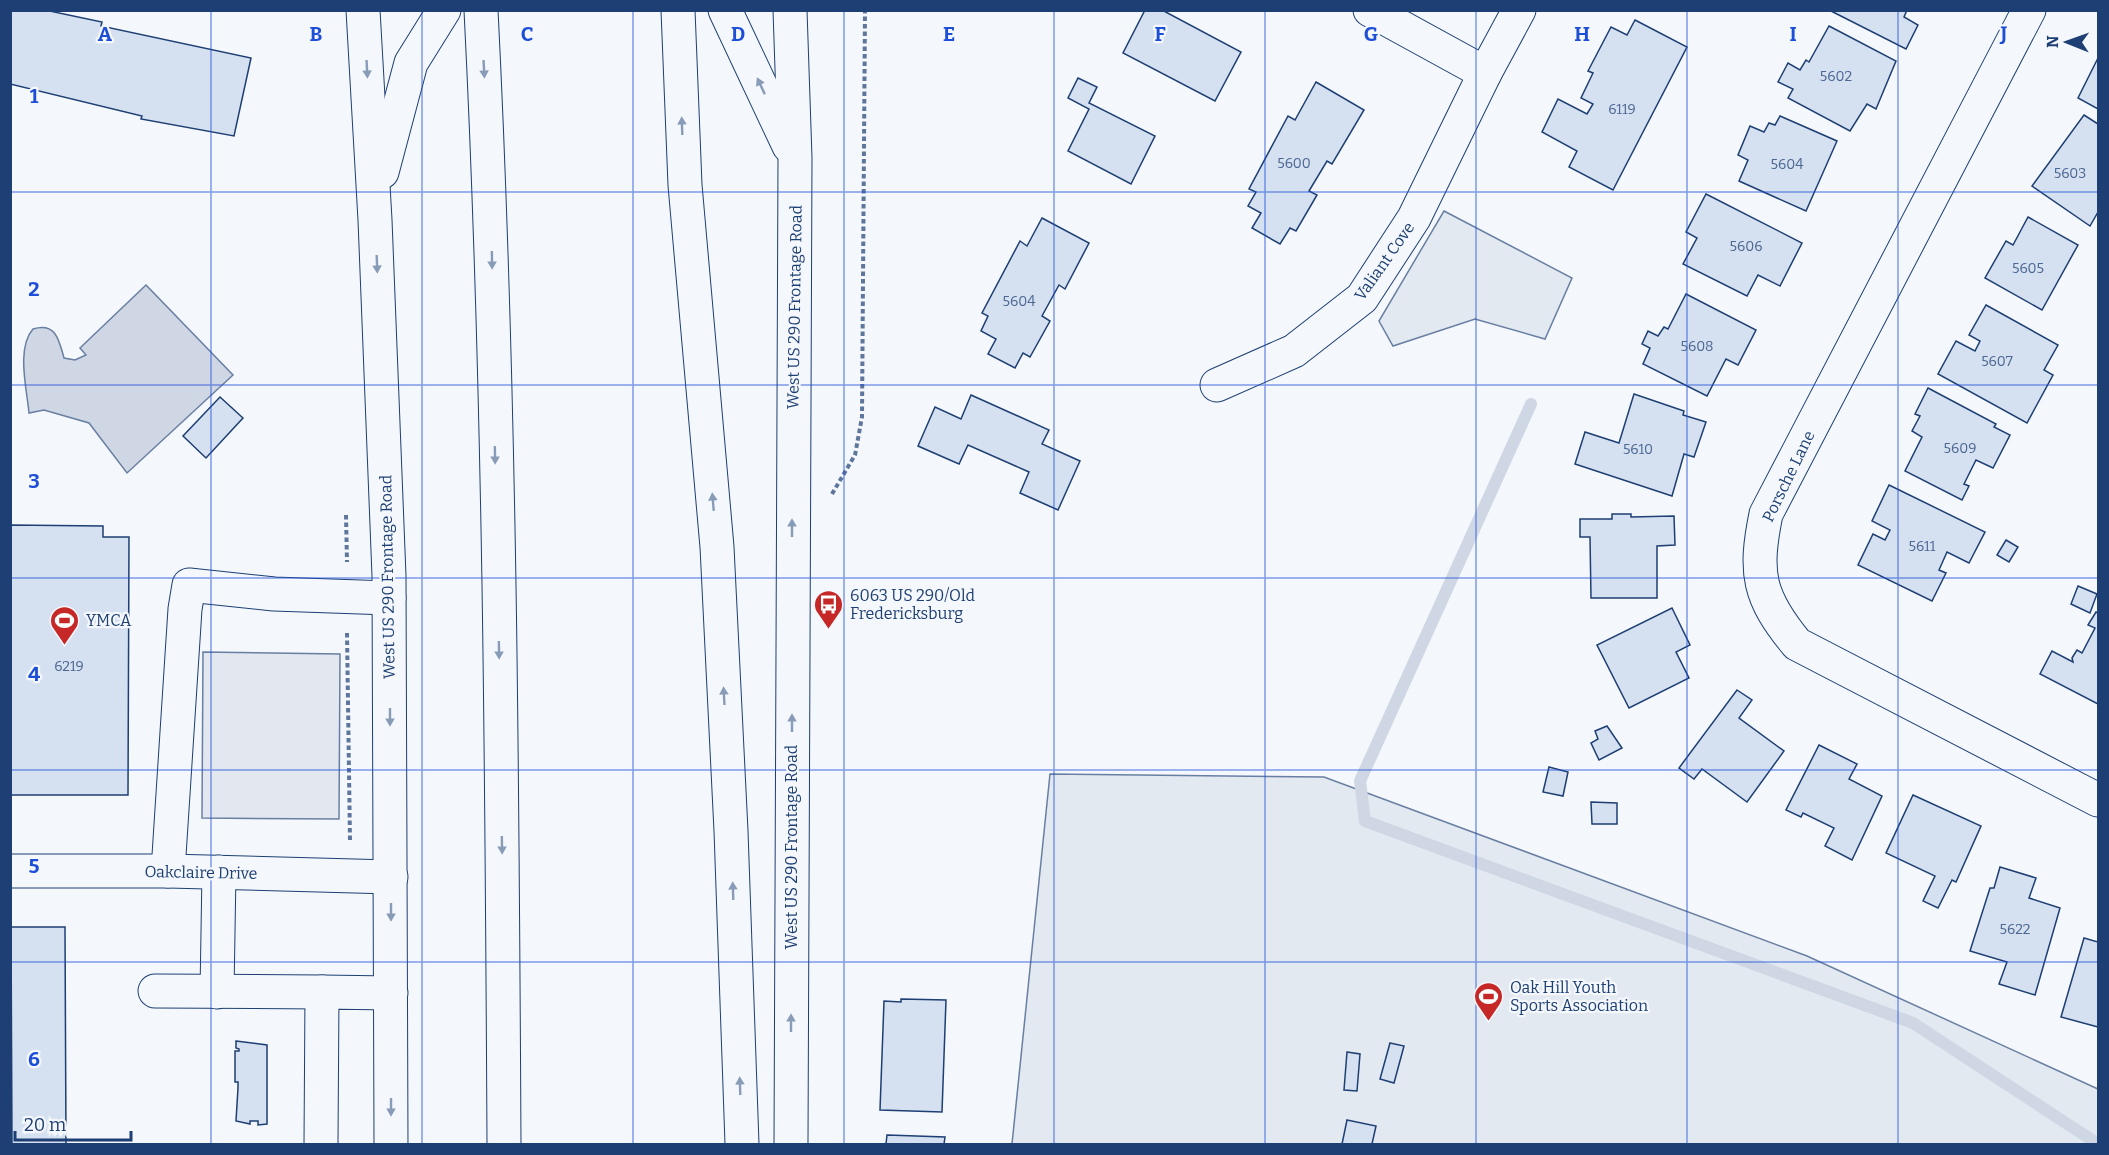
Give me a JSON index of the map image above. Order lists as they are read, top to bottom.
{
  "streets": {
    "main road": [
      "Valiant Cove",
      "West US 290 Frontage Road",
      "Porsche Lane",
      "Oakclaire Drive"
    ]
  },
  "crossings": [
    ["West US 290 Frontage Road", "Oakclaire Drive"]
  ],
  "places": {
    "bus stop": ["6063 US 290/Old Fredericksburg"],
    "sports": ["YMCA", "Oak Hill Youth Sports Association"]
  },
  "house_numbers": [
    "5602",
    "6119",
    "5600",
    "5604",
    "5603",
    "5606",
    "5605",
    "5604",
    "5608",
    "5607",
    "5609",
    "5610",
    "5611",
    "6219",
    "5622"
  ],
  "scale_bar": "20 m",
  "north": "left",
  "grid": {
    "columns": [
      "A",
      "B",
      "C",
      "D",
      "E",
      "F",
      "G",
      "H",
      "I",
      "J"
    ],
    "rows": [
      "1",
      "2",
      "3",
      "4",
      "5",
      "6"
    ]
  }
}
